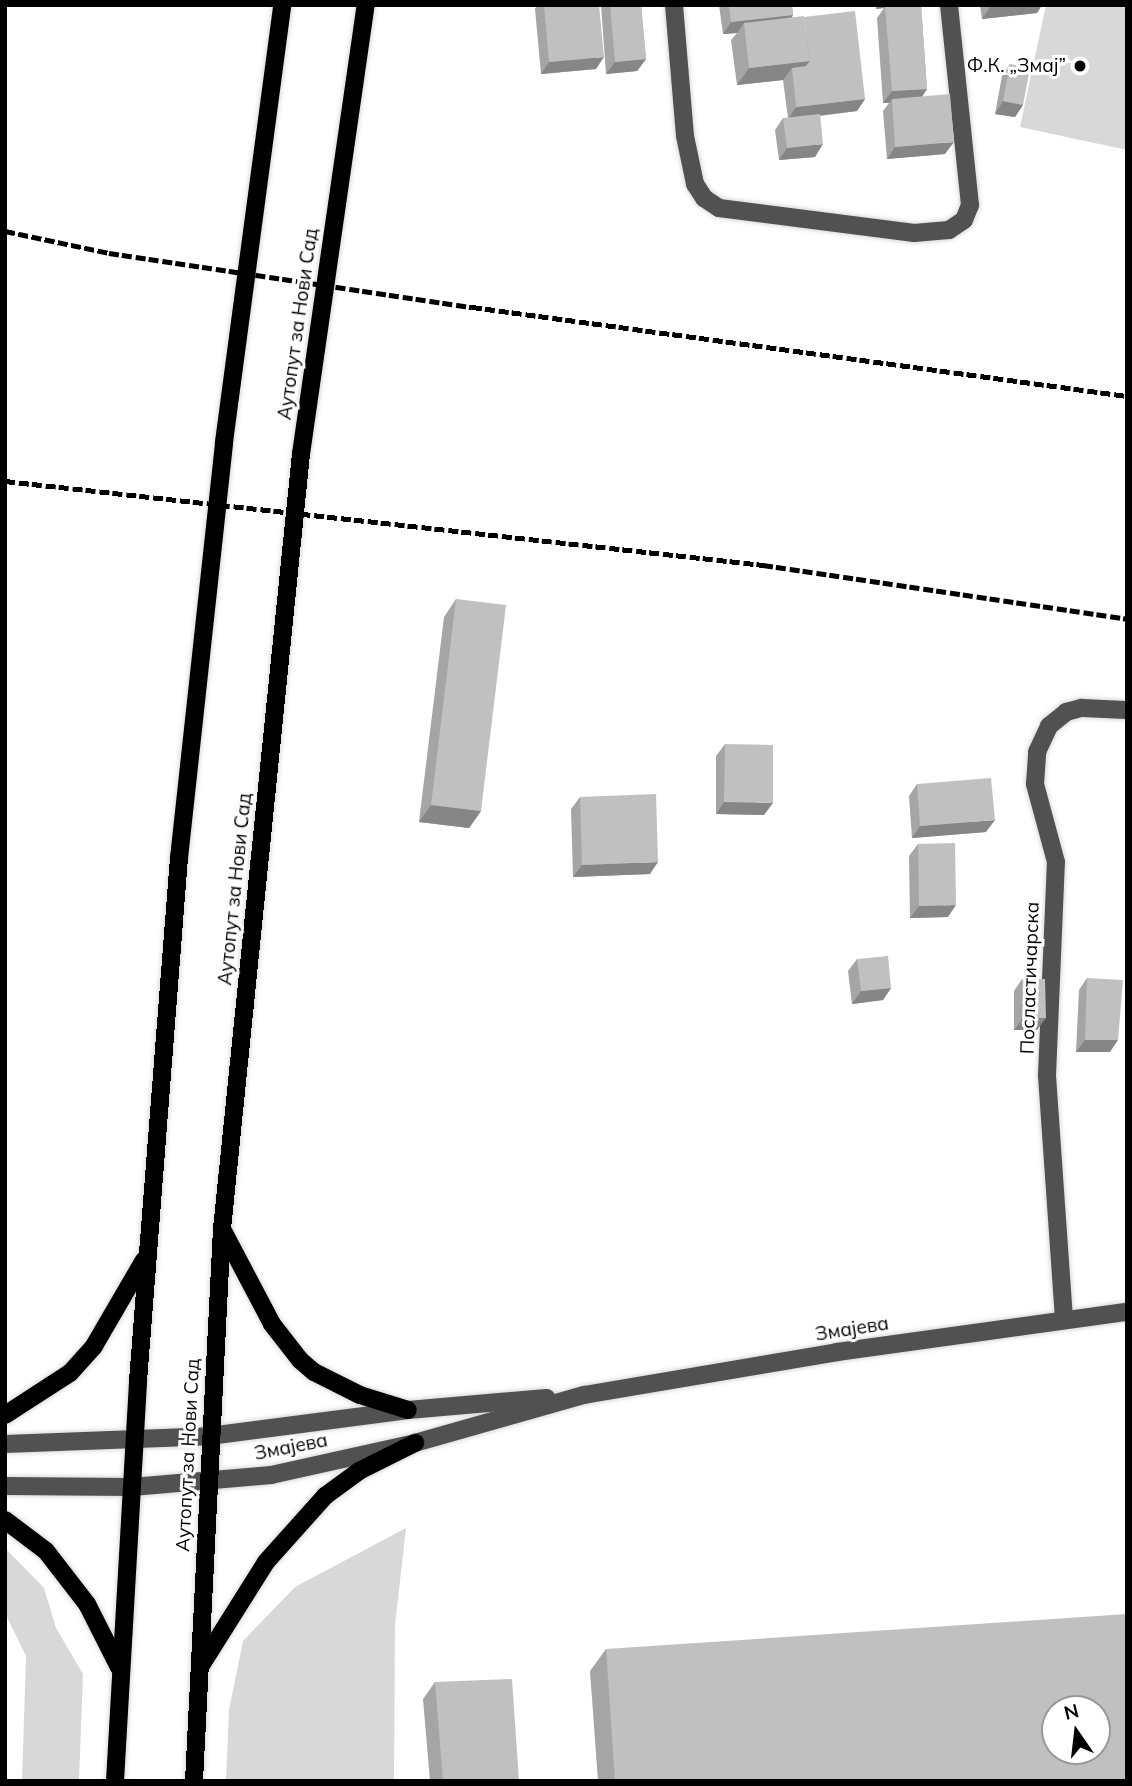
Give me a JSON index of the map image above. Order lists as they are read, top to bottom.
{
  "streets": {
    "main road": ["Аутопут за Нови Сад"],
    "street": ["Посластичарска", "Змајева"]
  },
  "crossings": [
    ["Аутопут за Нови Сад", "Змајева"],
    ["Посластичарска", "Змајева"]
  ],
  "places": ["Ф.К. „Змај”"],
  "north": "top"
}
